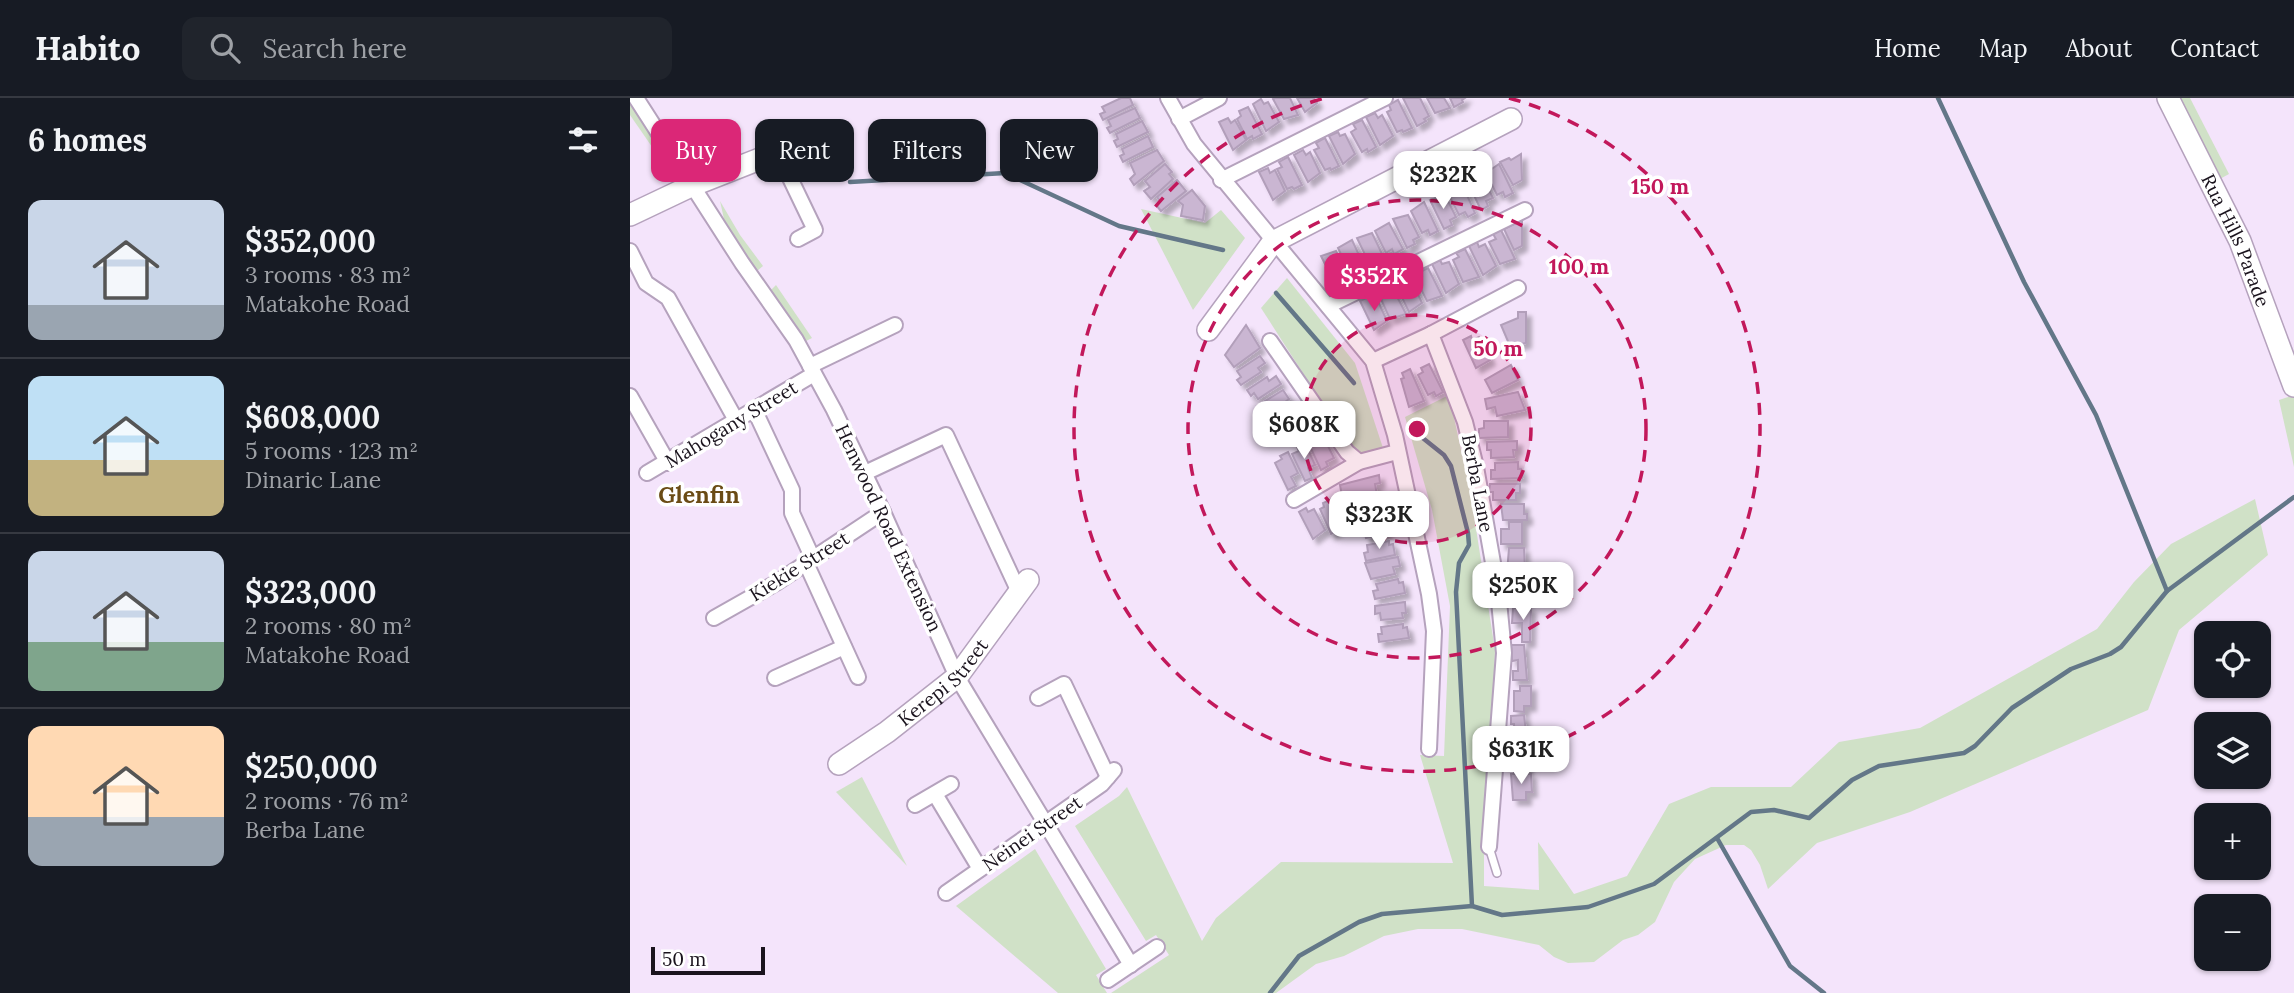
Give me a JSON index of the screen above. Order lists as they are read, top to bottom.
{
  "streets": {
    "street": [
      "Rua Hills Parade",
      "Mahogany Street",
      "Berba Lane",
      "Henwood Road Extension",
      "Kiekie Street",
      "Kerepi Street",
      "Neinei Street"
    ]
  },
  "crossings": [
    ["Mahogany Street", "Henwood Road Extension"],
    ["Henwood Road Extension", "Kiekie Street"],
    ["Henwood Road Extension", "Kerepi Street"],
    ["Henwood Road Extension", "Neinei Street"]
  ],
  "districts": ["Glenfin"],
  "scale_bar": "50 m",
  "page": {
    "header": "Habito",
    "search": "Search here",
    "nav": [
      "Home",
      "Map",
      "About",
      "Contact"
    ],
    "heading": "6 homes",
    "chip": [
      "Buy",
      "Rent",
      "Filters",
      "New"
    ],
    "price": [
      "$232K",
      "$352K",
      "$608K",
      "$323K",
      "$250K",
      "$631K"
    ],
    "list": [
      {
        "name": "$352,000",
        "note": "3 rooms · 83 m² · Matakohe Road"
      },
      {
        "name": "$608,000",
        "note": "5 rooms · 123 m² · Dinaric Lane"
      },
      {
        "name": "$323,000",
        "note": "2 rooms · 80 m² · Matakohe Road"
      },
      {
        "name": "$250,000",
        "note": "2 rooms · 76 m² · Berba Lane"
      }
    ],
    "map_buttons": ["+", "−"],
    "scale": "50 m"
  },
  "rings": ["150 m", "100 m", "50 m"]
}
